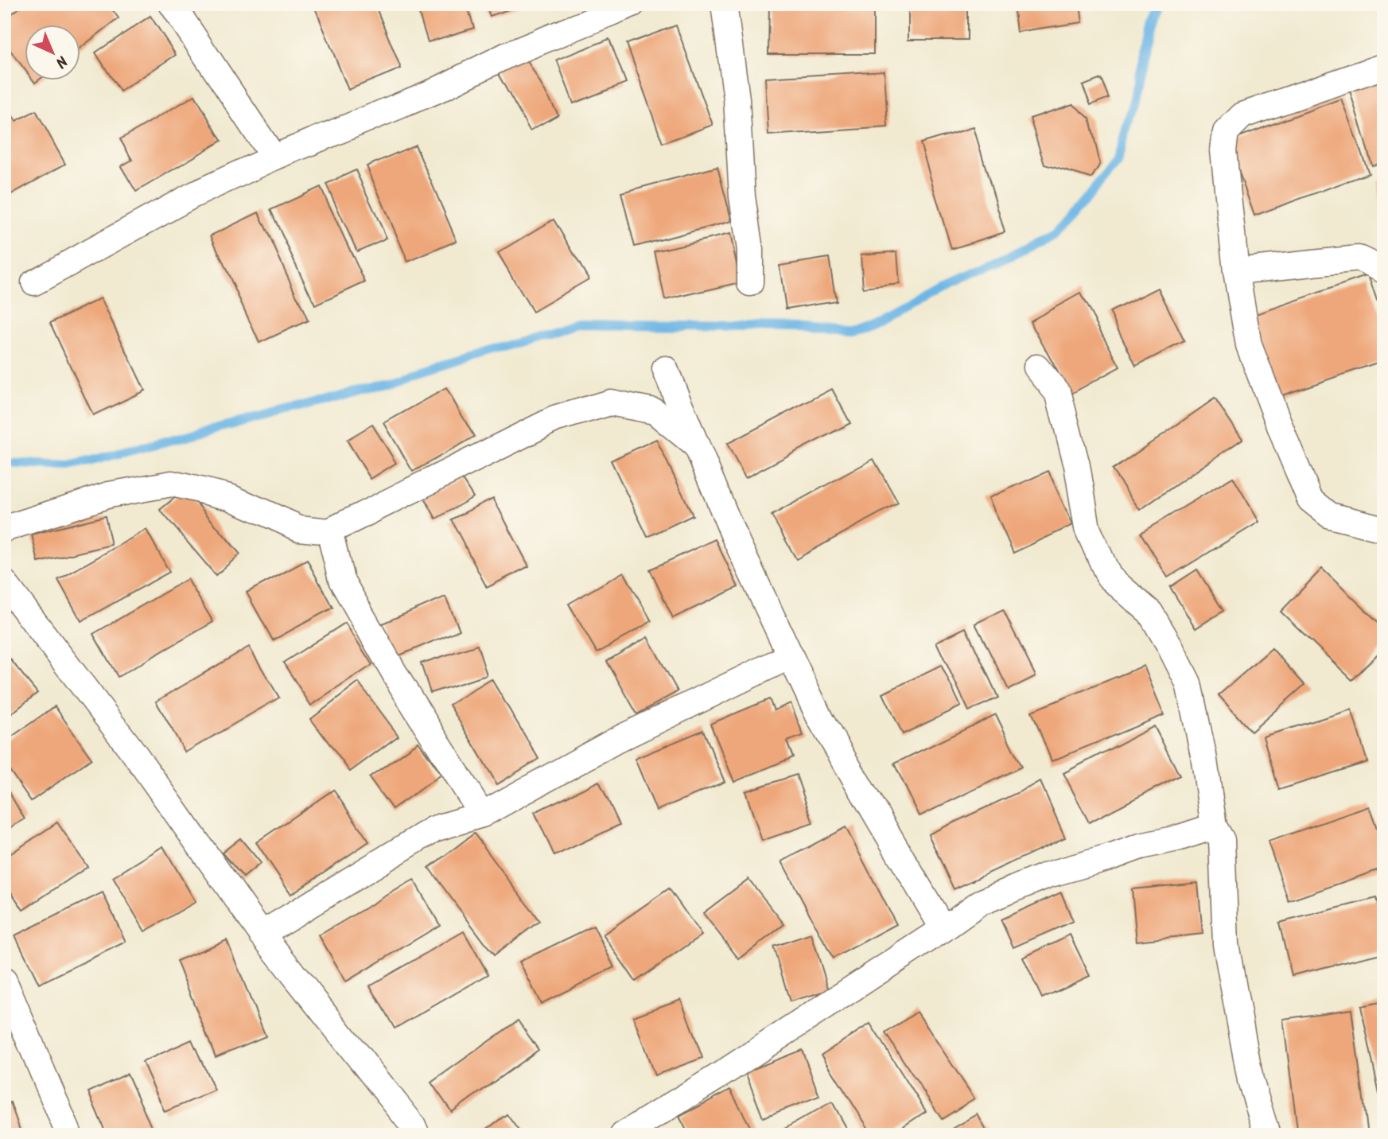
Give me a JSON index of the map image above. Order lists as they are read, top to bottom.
{
  "north": "bottom right"
}
